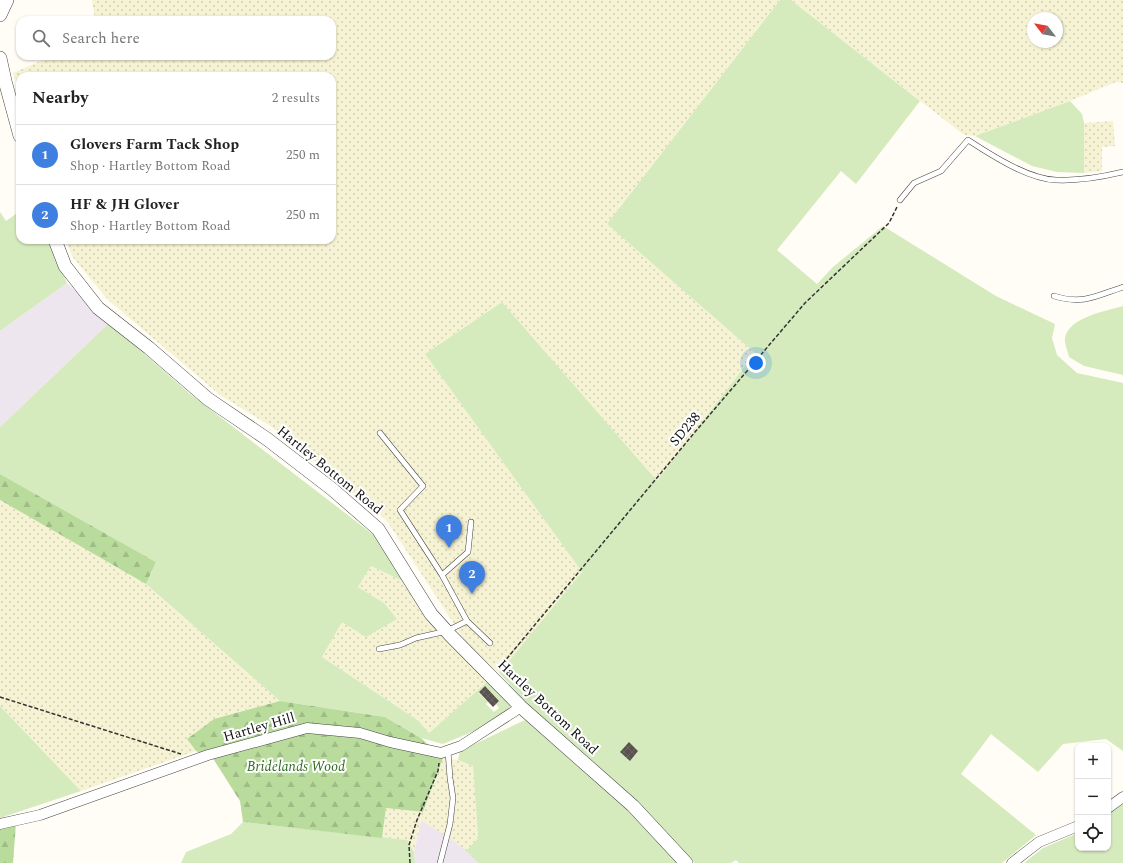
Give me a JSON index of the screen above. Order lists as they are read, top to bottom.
{
  "streets": {
    "street": ["Hartley Bottom Road", "Hartley Hill"],
    "path": ["SD238"]
  },
  "crossings": [
    ["SD238", "Hartley Bottom Road"]
  ],
  "parks": ["Bridelands Wood"],
  "north": "top left",
  "page": {
    "search": "Search here",
    "heading": ["Nearby", "2 results"],
    "list": [
      {
        "mark": "1",
        "name": "Glovers Farm Tack Shop",
        "note": "Shop · Hartley Bottom Road",
        "value": "250 m"
      },
      {
        "mark": "2",
        "name": "HF & JH Glover",
        "note": "Shop · Hartley Bottom Road",
        "value": "250 m"
      }
    ],
    "pins": ["1", "2"],
    "map_buttons": ["+", "−"]
  }
}
